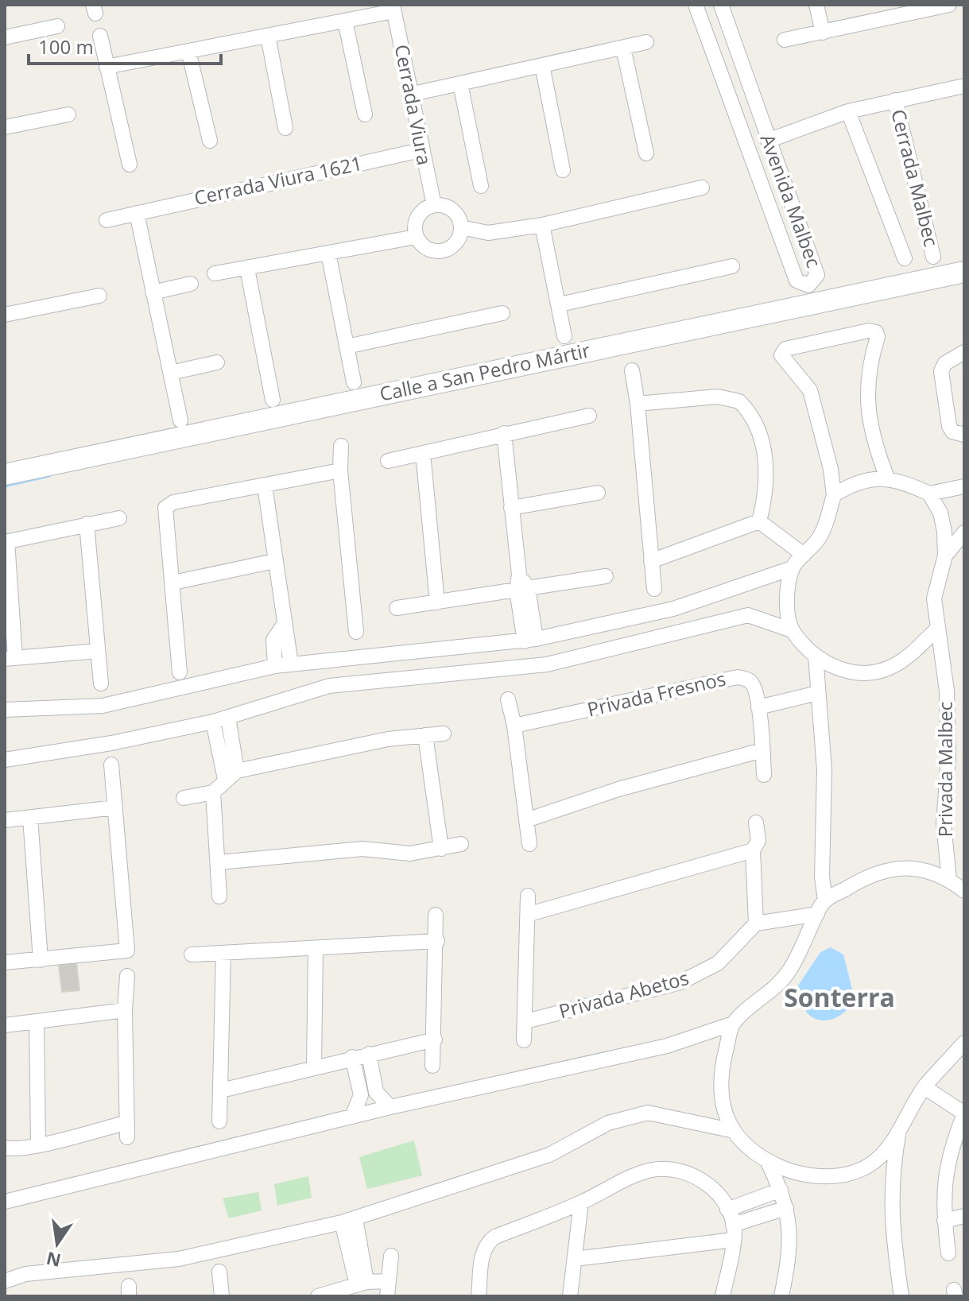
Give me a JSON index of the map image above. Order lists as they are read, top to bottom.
{
  "streets": {
    "main road": ["Calle a San Pedro Mártir"],
    "street": [
      "Cerrada Viura",
      "Cerrada Malbec",
      "Cerrada Viura 1621",
      "Avenida Malbec",
      "Privada Fresnos",
      "Privada Malbec",
      "Privada Abetos"
    ]
  },
  "crossings": [
    ["Cerrada Viura", "Cerrada Viura 1621"],
    ["Cerrada Malbec", "Avenida Malbec"]
  ],
  "districts": ["Sonterra"],
  "scale_bar": "100 m",
  "north": "bottom"
}
